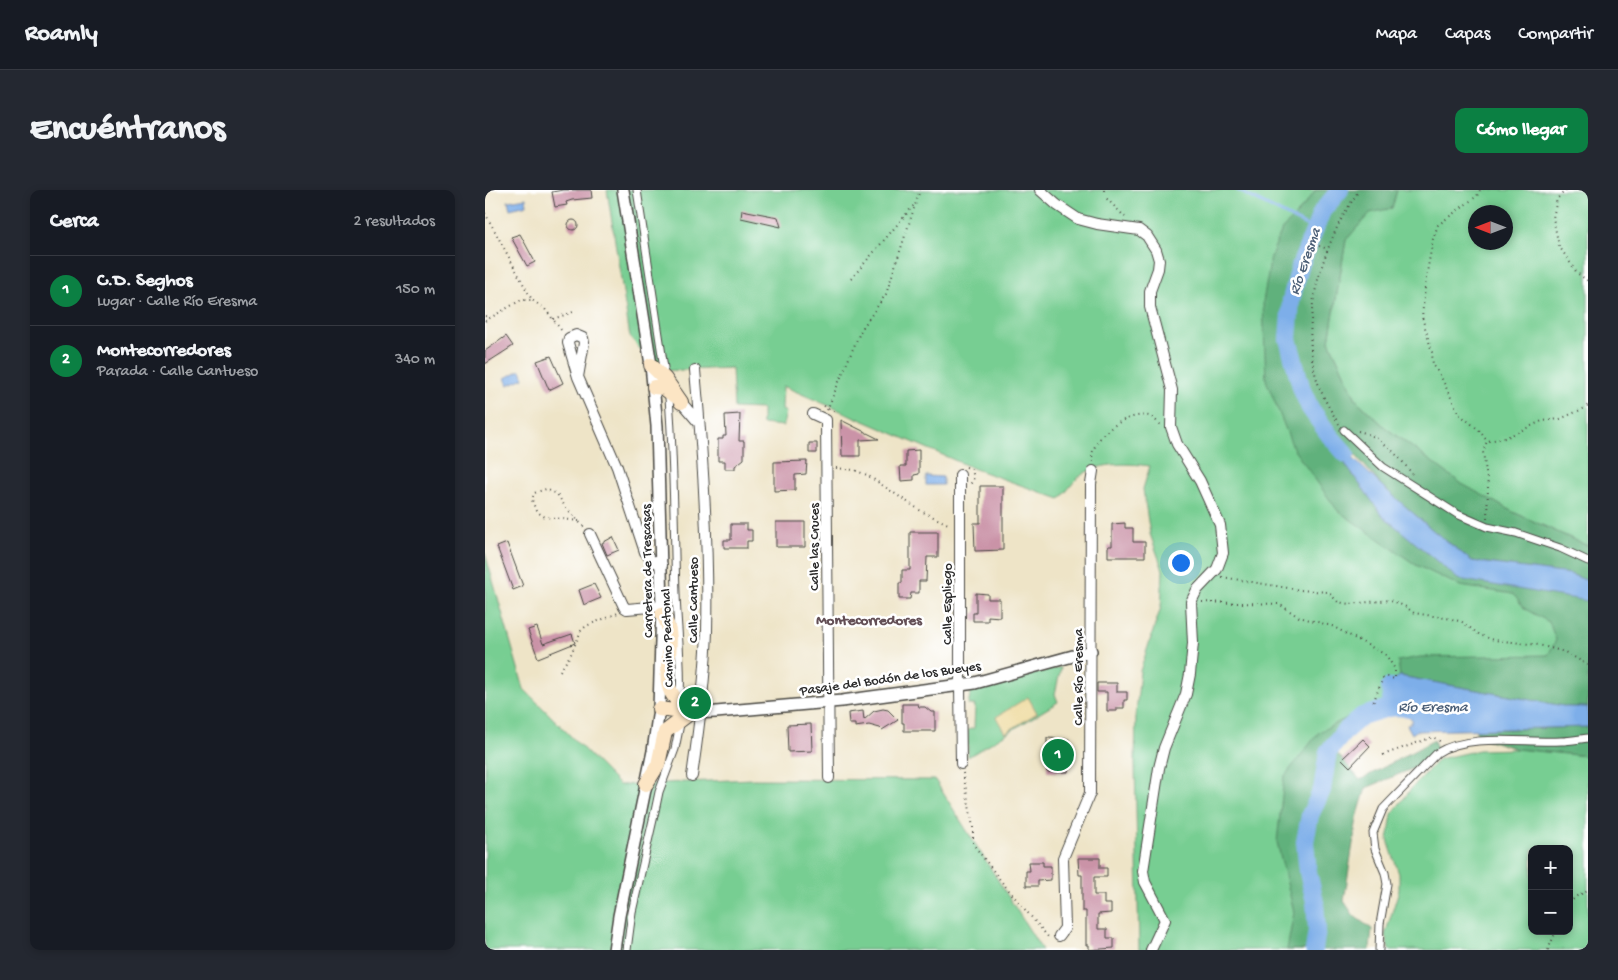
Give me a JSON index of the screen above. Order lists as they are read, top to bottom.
{
  "streets": {
    "street": [
      "Calle las Cruces",
      "Carretera de Trescasas",
      "Calle Cantueso",
      "Calle Espliego",
      "Camino Peatonal",
      "Pasaje del Bodón de los Bueyes",
      "Calle Río Eresma"
    ]
  },
  "crossings": [
    ["Calle las Cruces", "Pasaje del Bodón de los Bueyes"],
    ["Calle Cantueso", "Pasaje del Bodón de los Bueyes"],
    ["Calle Espliego", "Pasaje del Bodón de los Bueyes"],
    ["Pasaje del Bodón de los Bueyes", "Calle Río Eresma"]
  ],
  "districts": ["Montecorredores"],
  "water": ["Río Eresma"],
  "north": "left",
  "page": {
    "header": "Roamly",
    "nav": ["Mapa", "Capas", "Compartir"],
    "buttons": "Cómo llegar",
    "title": "Encuéntranos",
    "heading": ["Cerca", "2 resultados"],
    "list": [
      {
        "mark": "1",
        "name": "C.D. Seghos",
        "note": "Lugar · Calle Río Eresma",
        "value": "150 m"
      },
      {
        "mark": "2",
        "name": "Montecorredores",
        "note": "Parada · Calle Cantueso",
        "value": "340 m"
      }
    ],
    "pins": ["2", "1"],
    "map_buttons": ["+", "−"]
  }
}
